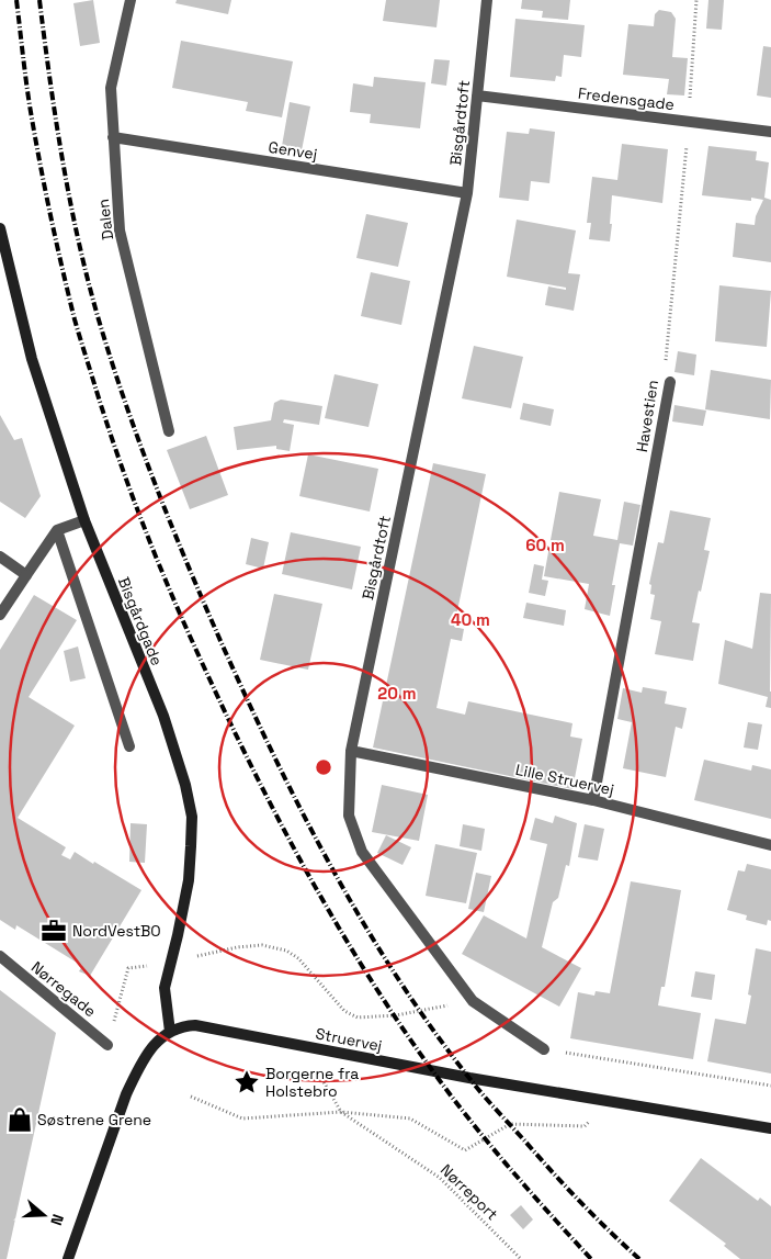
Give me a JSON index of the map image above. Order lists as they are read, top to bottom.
{
  "streets": {
    "street": [
      "Fredensgade",
      "Bisgårdtoft",
      "Genvej",
      "Dalen",
      "Havestien",
      "Bisgårdgade",
      "Lille Struervej",
      "Nørregade",
      "Struervej"
    ],
    "path": ["Nørreport"]
  },
  "crossings": [
    ["Fredensgade", "Bisgårdtoft"],
    ["Fredensgade", "Havestien"],
    ["Bisgårdtoft", "Genvej"],
    ["Bisgårdtoft", "Lille Struervej"],
    ["Genvej", "Dalen"],
    ["Havestien", "Lille Struervej"],
    ["Bisgårdgade", "Struervej"]
  ],
  "places": {
    "office": ["NordVestBO"],
    "place": ["Borgerne fra Holstebro"],
    "shop": ["Søstrene Grene"]
  },
  "north": "right",
  "rings": ["60 m", "40 m", "20 m"]
}
